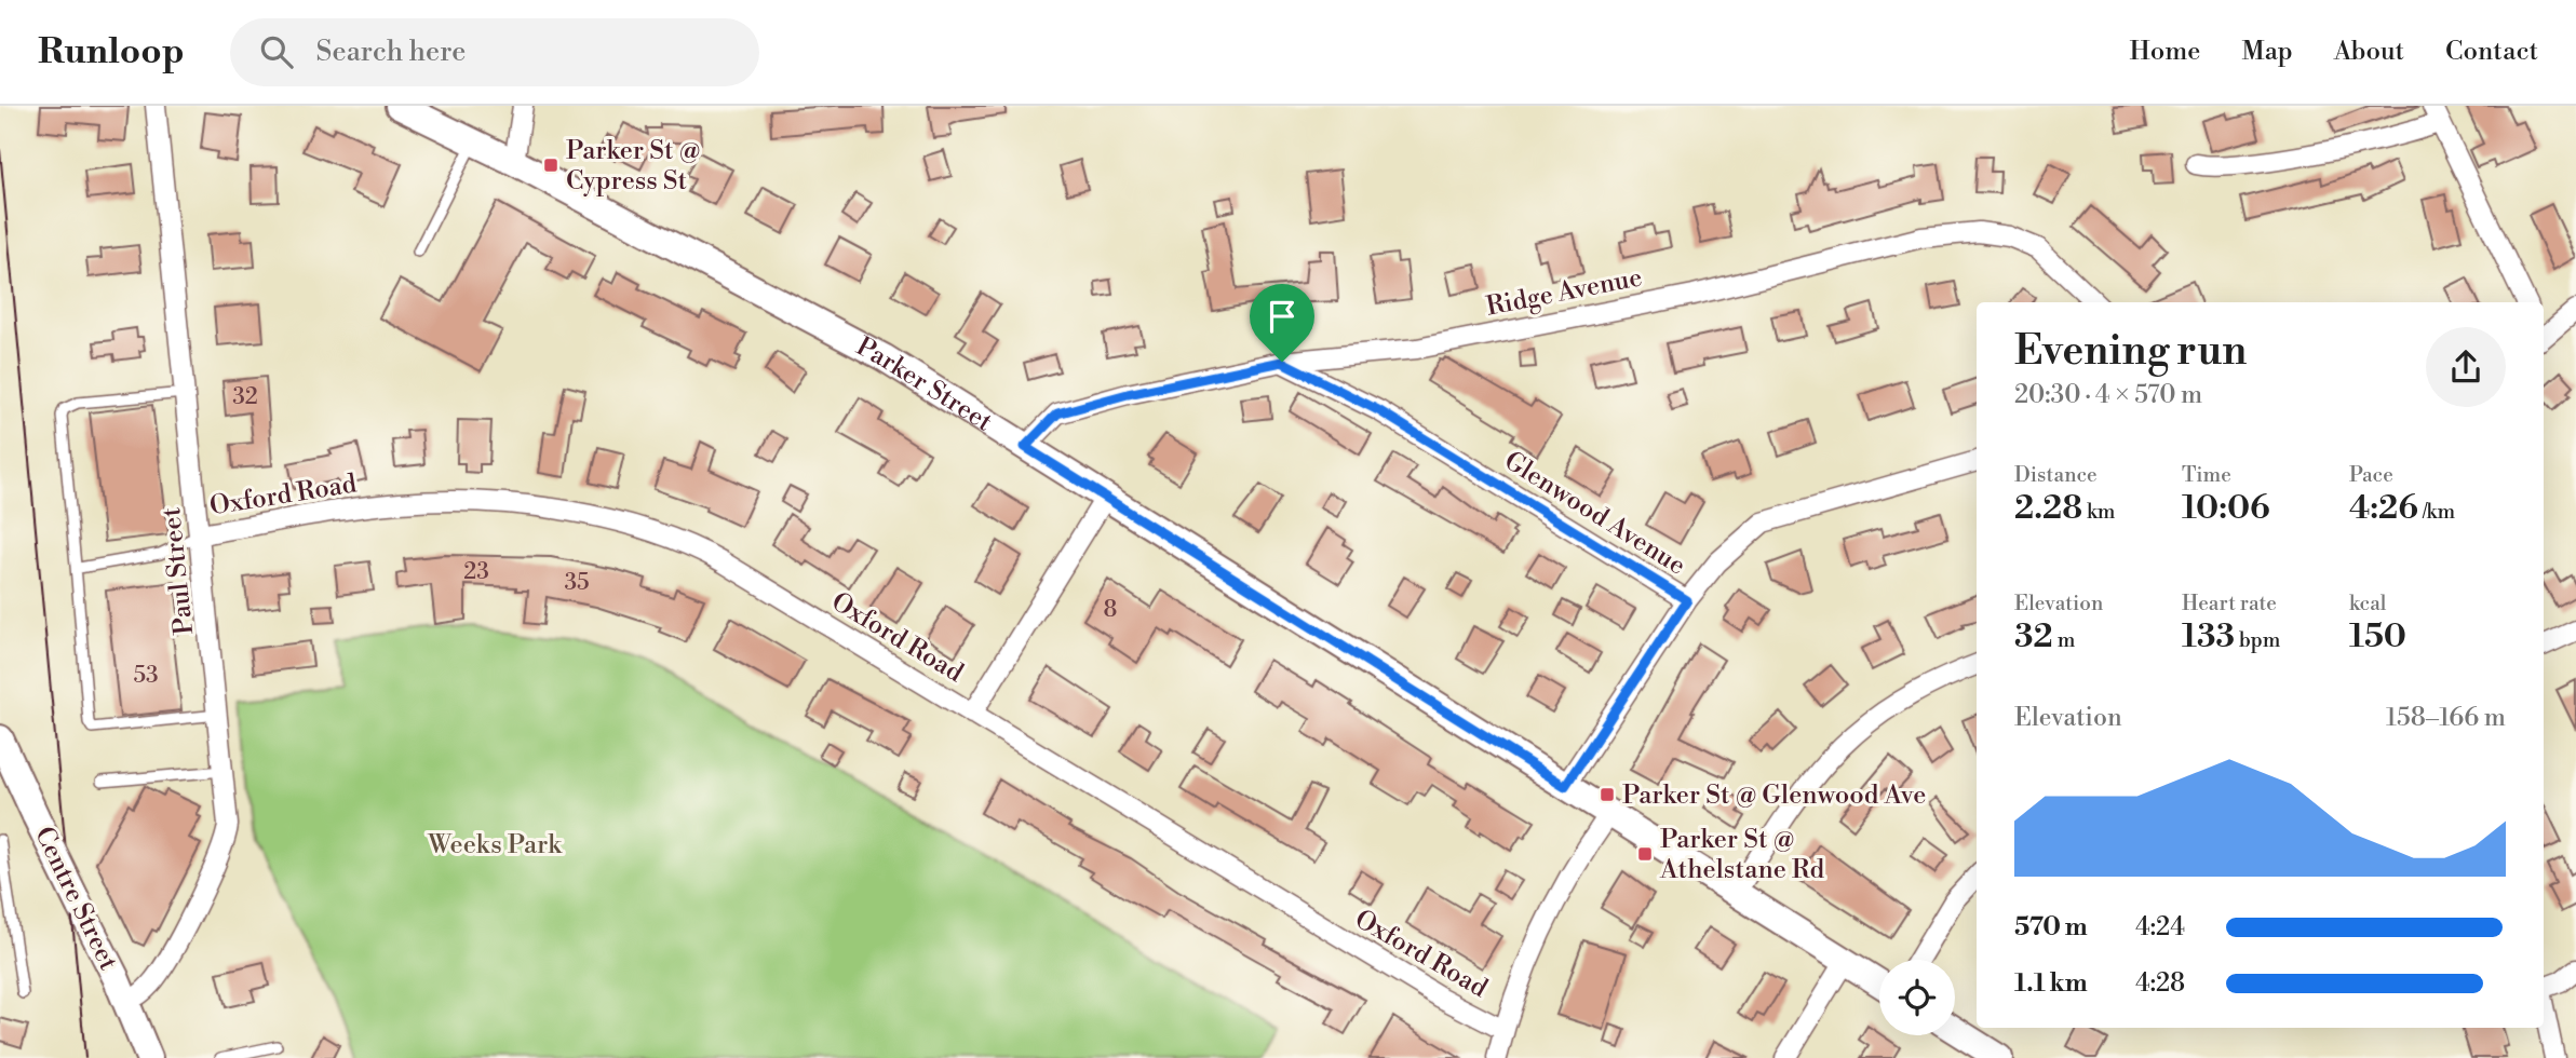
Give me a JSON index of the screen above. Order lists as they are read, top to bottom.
{
  "streets": {
    "main road": ["Parker Street", "Centre Street"],
    "street": [
      "Ridge Avenue",
      "Oxford Road",
      "Glenwood Avenue",
      "Paul Street"
    ]
  },
  "crossings": [
    ["Ridge Avenue", "Parker Street"],
    ["Ridge Avenue", "Glenwood Avenue"],
    ["Parker Street", "Glenwood Avenue"],
    ["Oxford Road", "Paul Street"],
    ["Paul Street", "Centre Street"]
  ],
  "parks": ["Weeks Park"],
  "places": {
    "transit": ["Parker St @ Cypress St", "Parker St @ Glenwood Ave", "Parker St @ Athelstane Rd"]
  },
  "house_numbers": [
    "32",
    "23",
    "35",
    "8",
    "53"
  ],
  "page": {
    "header": "Runloop",
    "search": "Search here",
    "nav": [
      "Home",
      "Map",
      "About",
      "Contact"
    ],
    "heading": ["Evening run", "20:30 · 4 × 570 m"],
    "stats": [
      ["Distance", "2.28 km"],
      ["Time", "10:06"],
      ["Pace", "4:26 /km"],
      ["Elevation", "32 m"],
      ["Heart rate", "133 bpm"],
      ["kcal", "150"]
    ],
    "chart": ["Elevation", "158–166 m"],
    "list": [
      {
        "name": "570 m",
        "note": "4:24"
      },
      {
        "name": "1.1 km",
        "note": "4:28"
      }
    ]
  }
}
